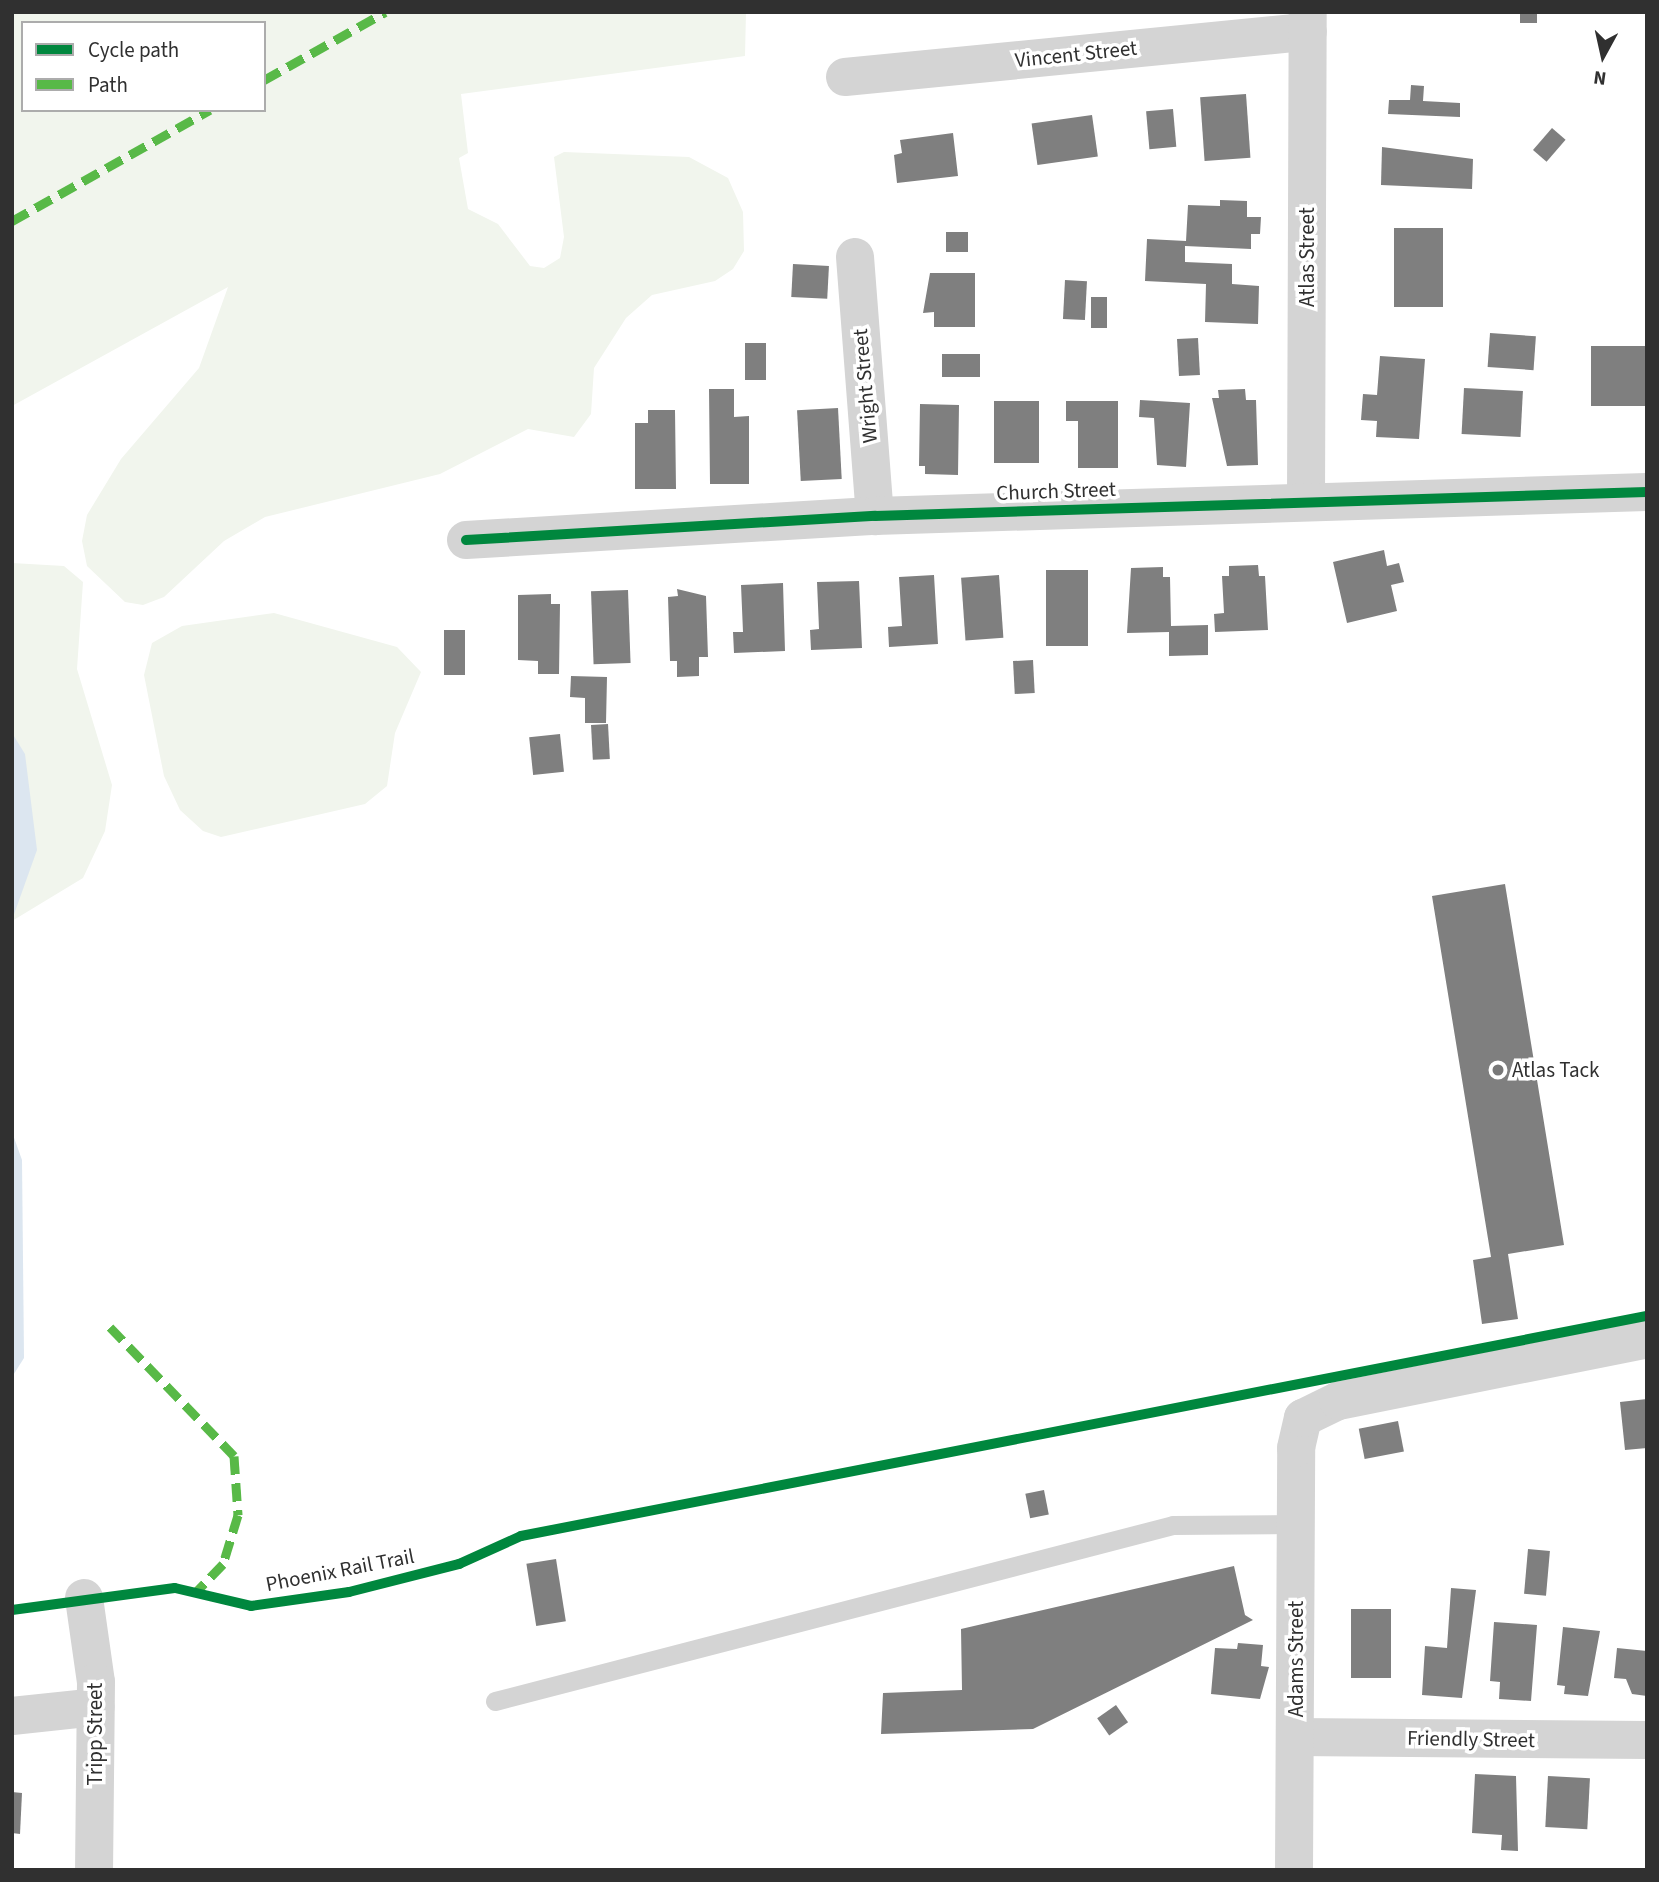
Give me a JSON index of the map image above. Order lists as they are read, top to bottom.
{
  "streets": {
    "street": [
      "Vincent Street",
      "Atlas Street",
      "Wright Street",
      "Church Street",
      "Adams Street",
      "Tripp Street",
      "Friendly Street"
    ],
    "cycle path": ["Phoenix Rail Trail"]
  },
  "crossings": [
    ["Vincent Street", "Atlas Street"],
    ["Atlas Street", "Church Street"],
    ["Wright Street", "Church Street"],
    ["Adams Street", "Friendly Street"]
  ],
  "places": ["Atlas Tack"],
  "legend": ["Cycle path", "Path"],
  "north": "bottom"
}
